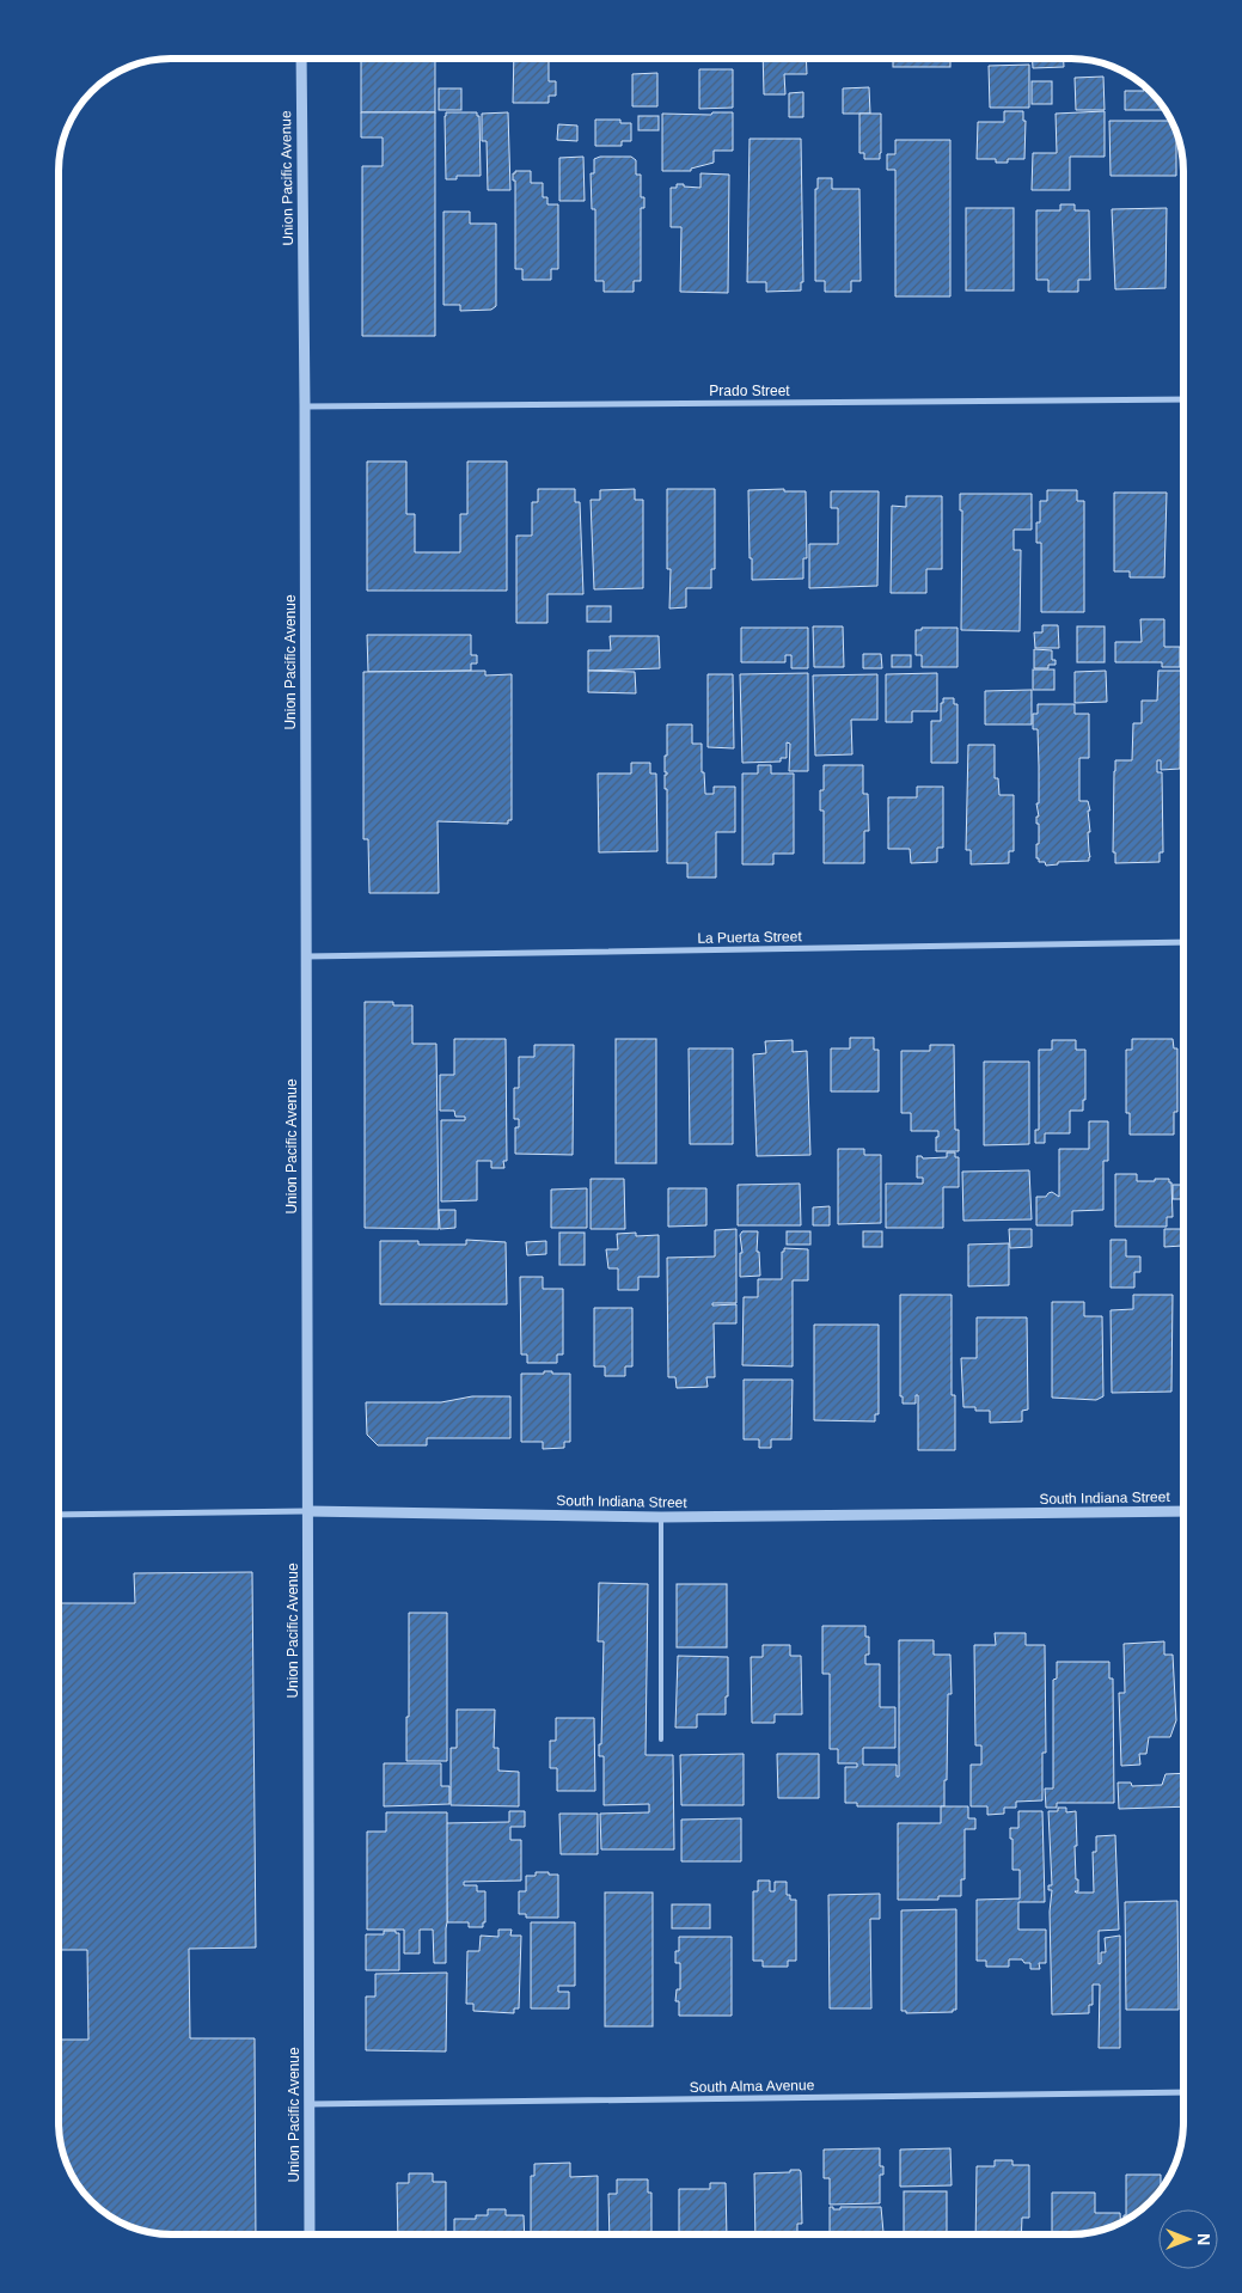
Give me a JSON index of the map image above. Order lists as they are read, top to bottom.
{
  "streets": {
    "street": [
      "Union Pacific Avenue",
      "Prado Street",
      "La Puerta Street",
      "South Indiana Street",
      "South Alma Avenue"
    ]
  },
  "crossings": [
    ["Union Pacific Avenue", "Prado Street"],
    ["Union Pacific Avenue", "La Puerta Street"],
    ["Union Pacific Avenue", "South Indiana Street"],
    ["Union Pacific Avenue", "South Alma Avenue"]
  ],
  "north": "right"
}
